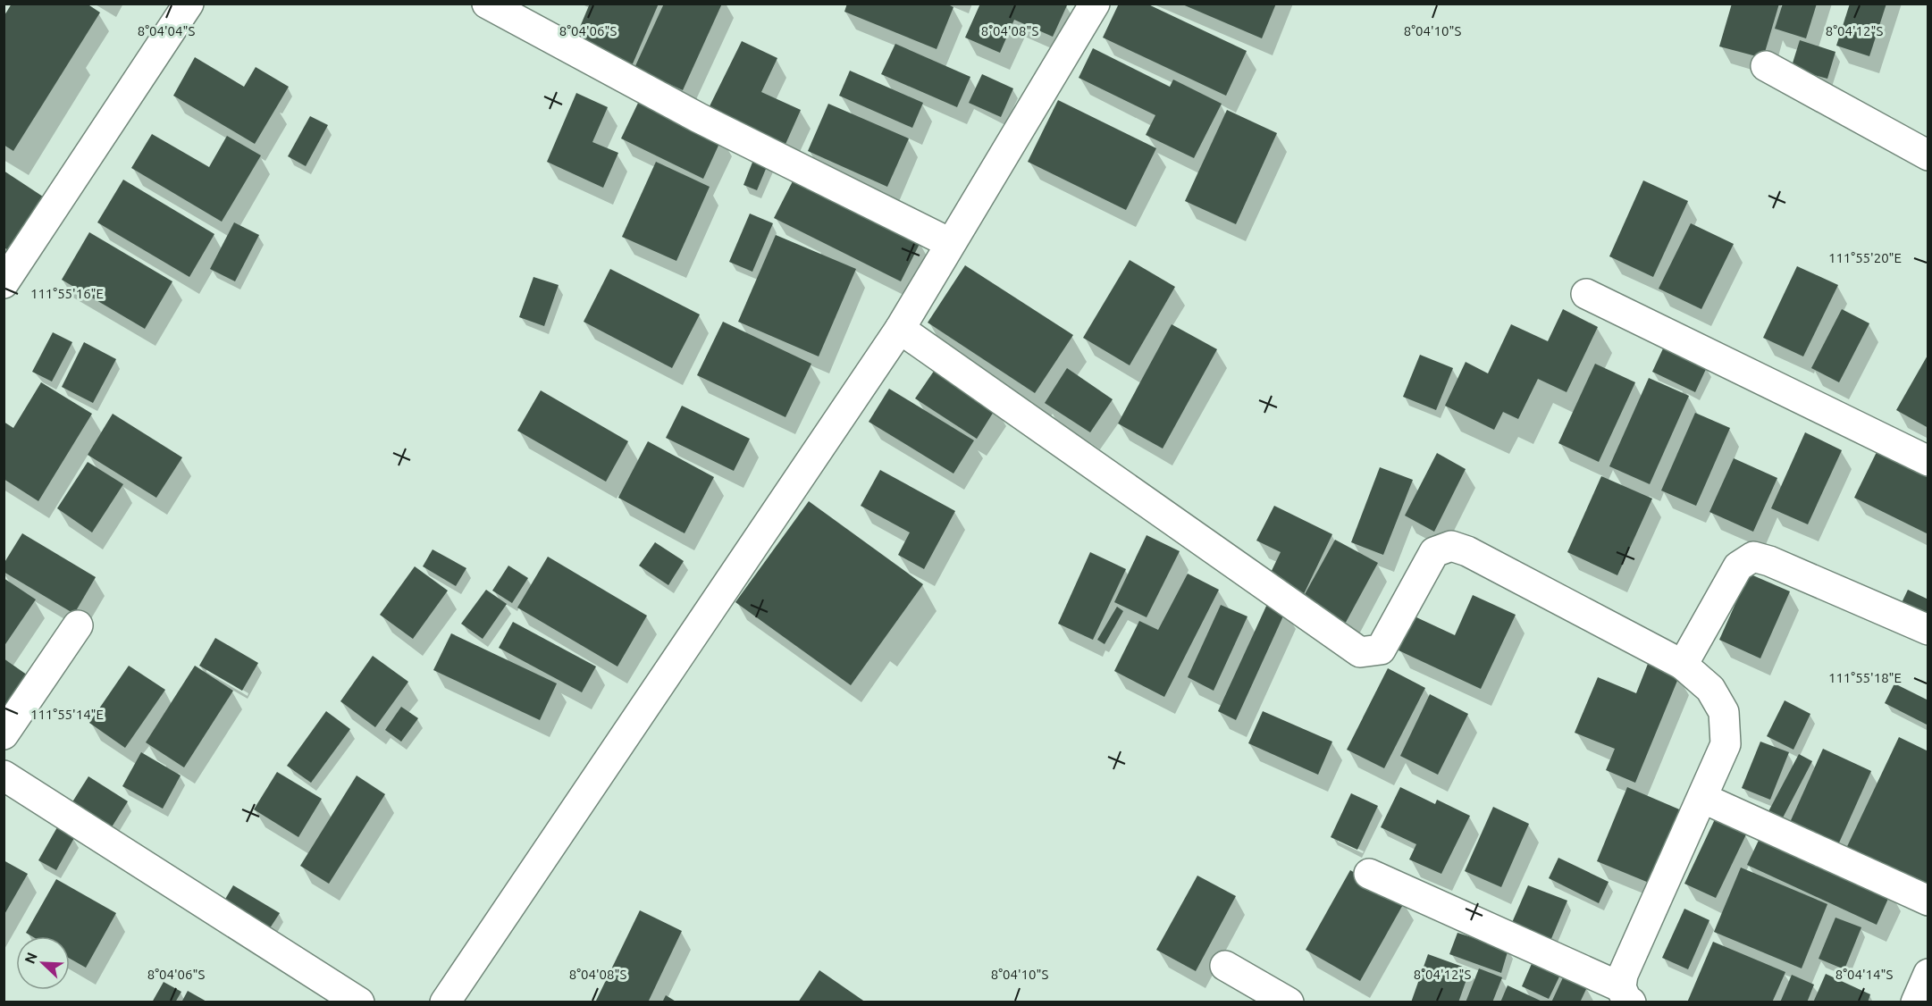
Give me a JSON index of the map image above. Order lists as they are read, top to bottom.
{
  "north": "top left",
  "coordinates": [
    "8°04'06\"S",
    "8°04'08\"S",
    "8°04'10\"S",
    "8°04'12\"S",
    "8°04'04\"S",
    "111°55'20\"E",
    "111°55'16\"E",
    "111°55'18\"E",
    "111°55'14\"E",
    "8°04'14\"S"
  ]
}
